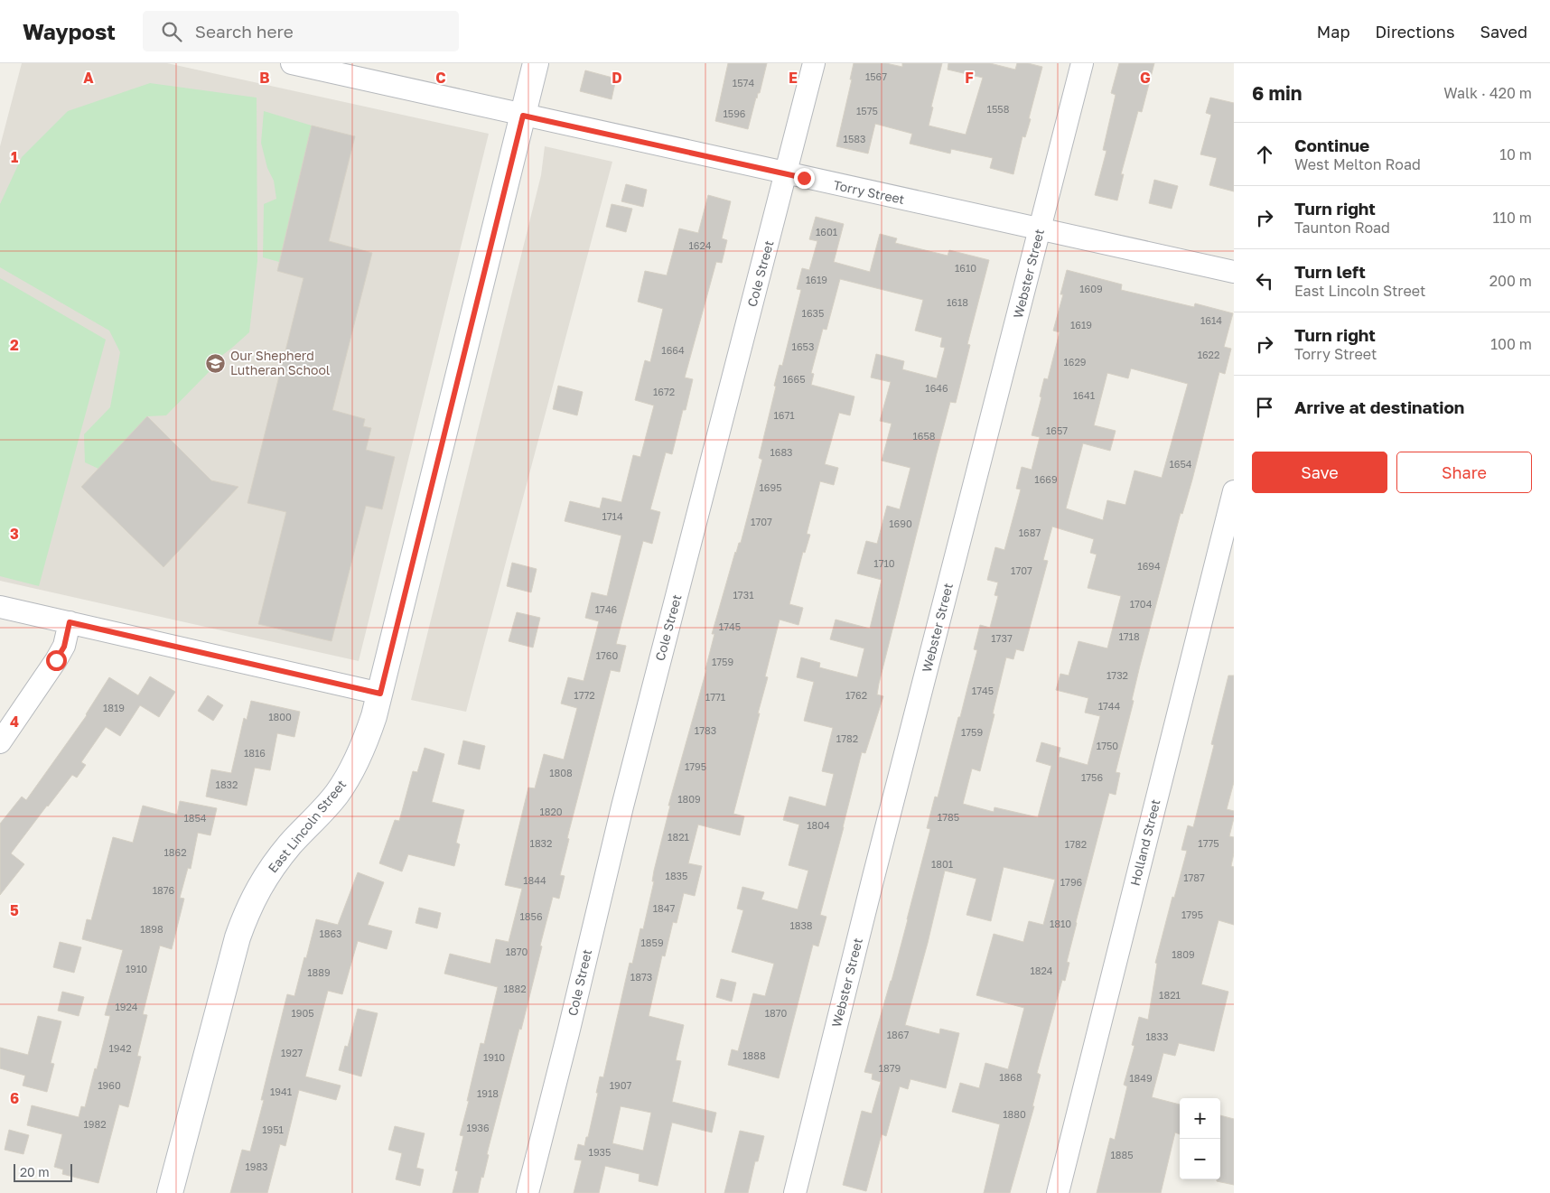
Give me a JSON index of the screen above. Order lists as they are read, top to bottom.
{
  "streets": {
    "street": [
      "Torry Street",
      "Cole Street",
      "Webster Street",
      "East Lincoln Street",
      "Holland Street"
    ]
  },
  "crossings": [
    ["Torry Street", "Cole Street"],
    ["Torry Street", "Webster Street"],
    ["Torry Street", "East Lincoln Street"]
  ],
  "places": {
    "school or university": ["Our Shepherd Lutheran School"]
  },
  "house_numbers": [
    "1567",
    "1574",
    "1558",
    "1575",
    "1596",
    "1583",
    "1601",
    "1624",
    "1610",
    "1619",
    "1609",
    "1618",
    "1635",
    "1614",
    "1619",
    "1653",
    "1664",
    "1622",
    "1629",
    "1665",
    "1646",
    "1672",
    "1641",
    "1671",
    "1657",
    "1658",
    "1683",
    "1654",
    "1669",
    "1695",
    "1714",
    "1707",
    "1690",
    "1687",
    "1710",
    "1694",
    "1707",
    "1731",
    "1704",
    "1746",
    "1745",
    "1718",
    "1737",
    "1760",
    "1759",
    "1732",
    "1745",
    "1772",
    "1762",
    "1771",
    "1744",
    "1819",
    "1800",
    "1783",
    "1759",
    "1782",
    "1750",
    "1816",
    "1795",
    "1808",
    "1756",
    "1832",
    "1809",
    "1820",
    "1785",
    "1854",
    "1804",
    "1821",
    "1832",
    "1775",
    "1782",
    "1862",
    "1801",
    "1835",
    "1787",
    "1844",
    "1796",
    "1876",
    "1847",
    "1795",
    "1856",
    "1810",
    "1838",
    "1898",
    "1863",
    "1859",
    "1870",
    "1809",
    "1910",
    "1824",
    "1889",
    "1873",
    "1882",
    "1821",
    "1924",
    "1905",
    "1870",
    "1867",
    "1833",
    "1942",
    "1927",
    "1888",
    "1910",
    "1879",
    "1868",
    "1849",
    "1960",
    "1907",
    "1941",
    "1918",
    "1880",
    "1982",
    "1936",
    "1951",
    "1935",
    "1885",
    "1983"
  ],
  "scale_bar": "20 m",
  "page": {
    "header": "Waypost",
    "search": "Search here",
    "nav": ["Map", "Directions", "Saved"],
    "heading": ["6 min", "Walk · 420 m"],
    "list": [
      ["Continue", "West Melton Road", "10 m"],
      ["Turn right", "Taunton Road", "110 m"],
      ["Turn left", "East Lincoln Street", "200 m"],
      ["Turn right", "Torry Street", "100 m"],
      "Arrive at destination"
    ],
    "buttons": ["Save", "Share"],
    "map_buttons": ["+", "−"],
    "scale": "20 m"
  },
  "grid": {
    "columns": [
      "A",
      "B",
      "C",
      "D",
      "E",
      "F",
      "G"
    ],
    "rows": [
      "1",
      "2",
      "3",
      "4",
      "5",
      "6"
    ]
  }
}
